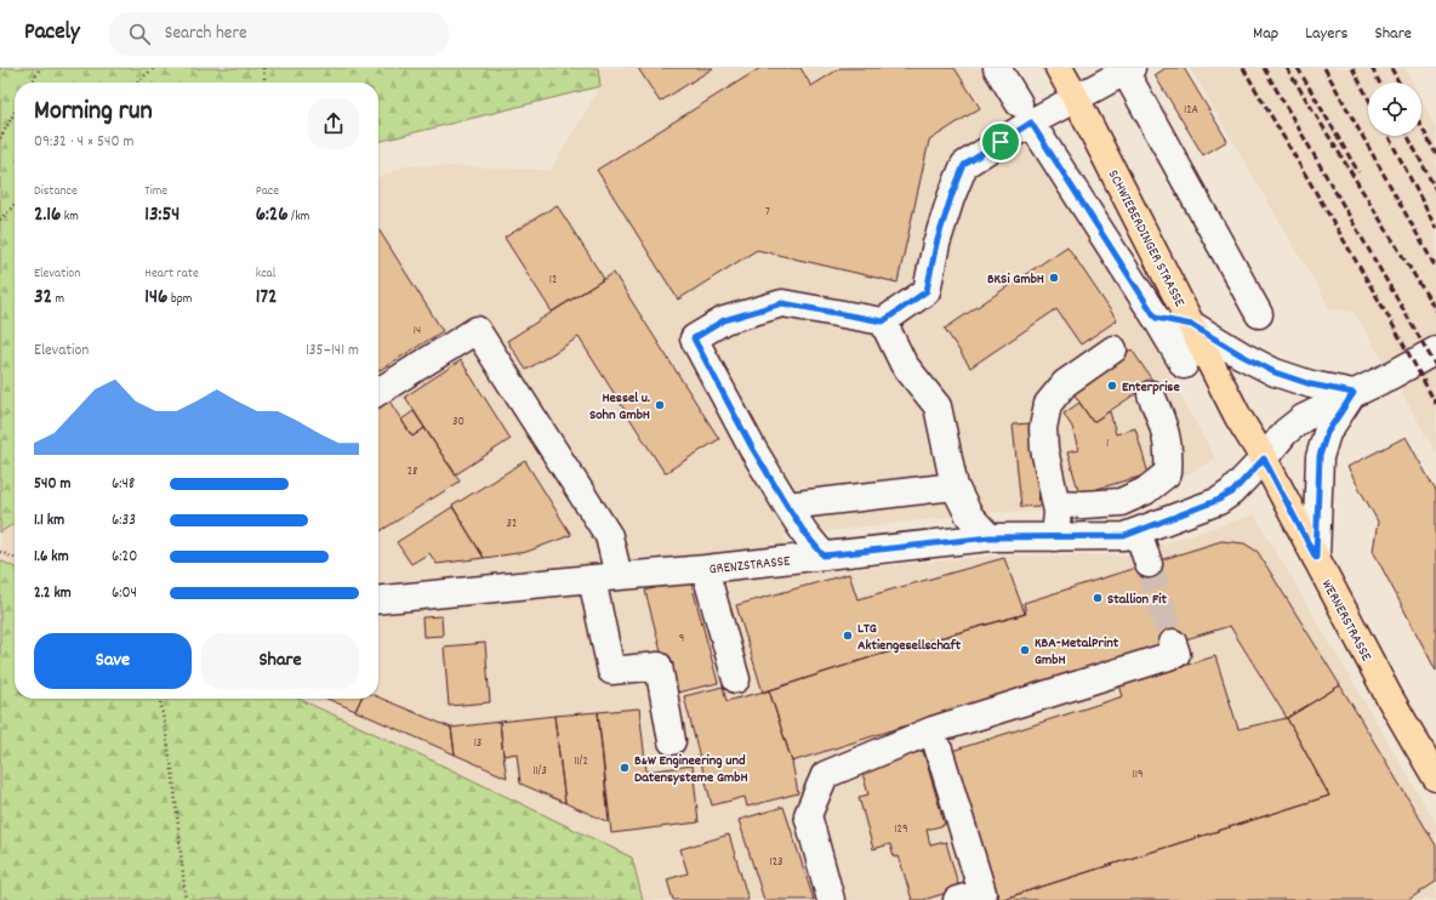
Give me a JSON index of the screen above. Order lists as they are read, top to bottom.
{
  "streets": {
    "main road": ["SCHWIEBERDINGER STRASSE", "WERNERSTRASSE"],
    "street": ["GRENZSTRASSE"]
  },
  "crossings": [
    ["SCHWIEBERDINGER STRASSE", "GRENZSTRASSE"],
    ["SCHWIEBERDINGER STRASSE", "WERNERSTRASSE"],
    ["GRENZSTRASSE", "WERNERSTRASSE"]
  ],
  "places": [
    "BKSi GmbH",
    "Enterprise",
    "Hessel u. Sohn GmbH",
    "Stallion Fit",
    "LTG Aktiengesellschaft",
    "KBA-MetalPrint GmbH",
    "B&W Engineering und Datensysteme GmbH"
  ],
  "house_numbers": [
    "12A",
    "7",
    "12",
    "14",
    "30",
    "1",
    "28",
    "32",
    "9",
    "13",
    "11/2",
    "11/3",
    "119",
    "129",
    "123"
  ],
  "page": {
    "header": "Pacely",
    "search": "Search here",
    "nav": ["Map", "Layers", "Share"],
    "heading": ["Morning run", "09:32 · 4 × 540 m"],
    "stats": [
      ["Distance", "2.16 km"],
      ["Time", "13:54"],
      ["Pace", "6:26 /km"],
      ["Elevation", "32 m"],
      ["Heart rate", "146 bpm"],
      ["kcal", "172"]
    ],
    "chart": ["Elevation", "135–141 m"],
    "list": [
      {
        "name": "540 m",
        "note": "6:48"
      },
      {
        "name": "1.1 km",
        "note": "6:33"
      },
      {
        "name": "1.6 km",
        "note": "6:20"
      },
      {
        "name": "2.2 km",
        "note": "6:04"
      }
    ],
    "buttons": ["Save", "Share"]
  }
}
